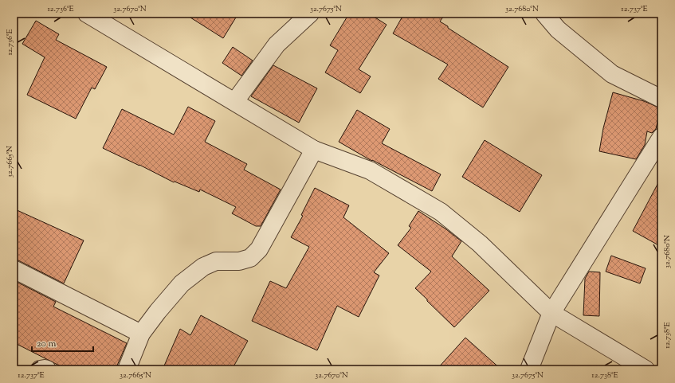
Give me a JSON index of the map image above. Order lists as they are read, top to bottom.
{
  "scale_bar": "20 m",
  "coordinates": [
    "12.736°E",
    "32.7670°N",
    "32.7675°N",
    "32.7680°N",
    "12.737°E",
    "32.7665°N",
    "12.738°E"
  ]
}
